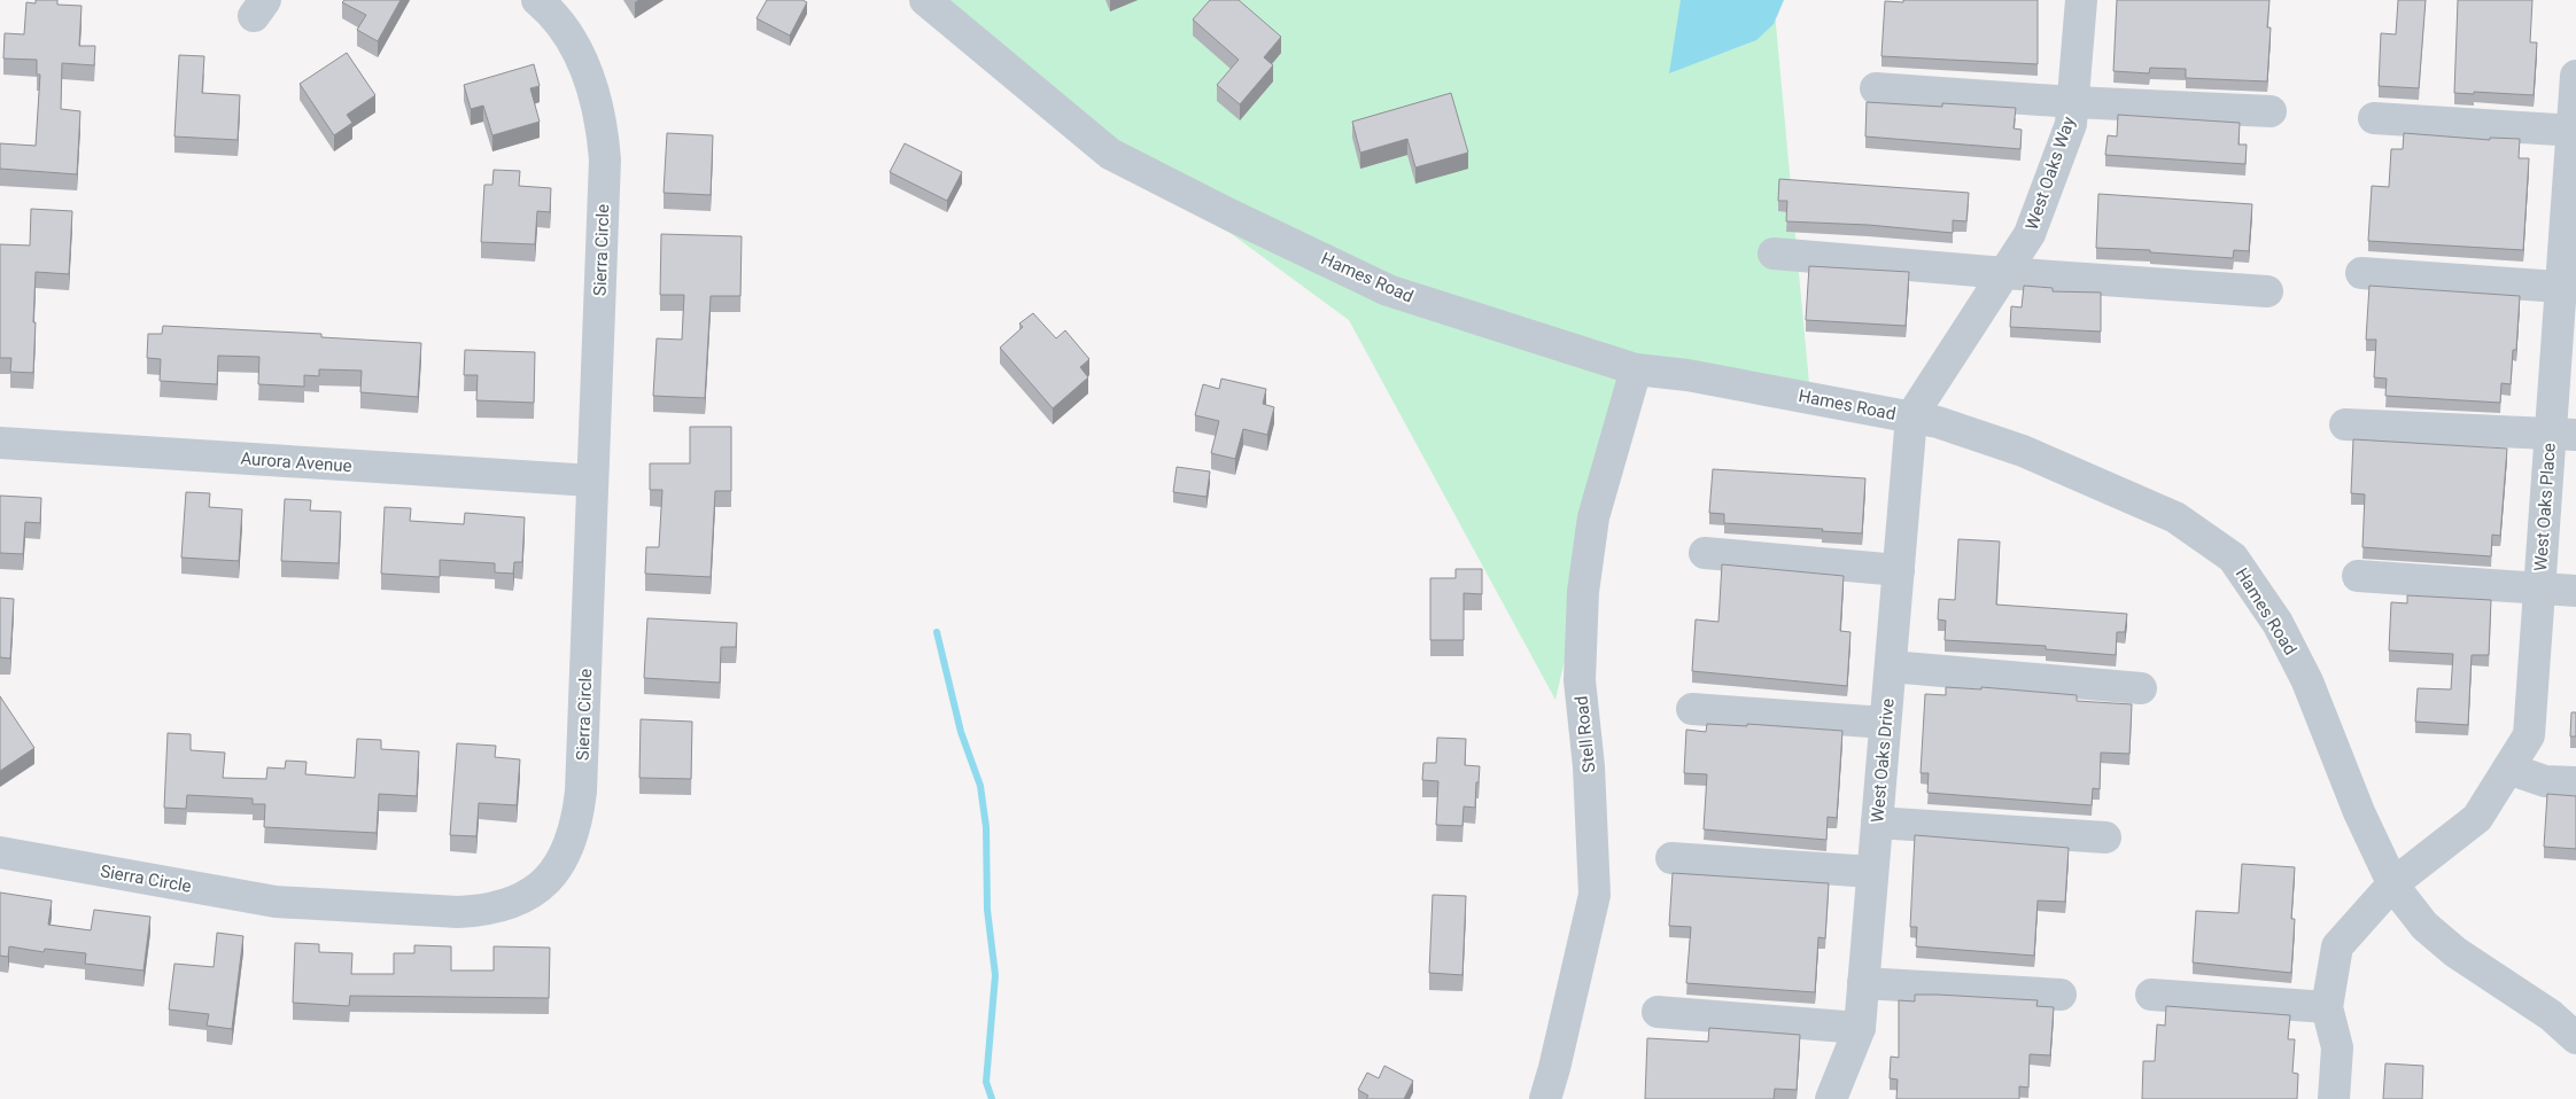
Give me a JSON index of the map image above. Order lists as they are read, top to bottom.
{
  "streets": {
    "street": [
      "West Oaks Way",
      "Sierra Circle",
      "Hames Road",
      "Aurora Avenue",
      "West Oaks Place",
      "Stell Road",
      "West Oaks Drive"
    ]
  },
  "crossings": [
    ["West Oaks Way", "Hames Road"],
    ["West Oaks Way", "West Oaks Drive"],
    ["Sierra Circle", "Aurora Avenue"],
    ["Hames Road", "West Oaks Place"],
    ["Hames Road", "Stell Road"],
    ["Hames Road", "West Oaks Drive"]
  ]
}
